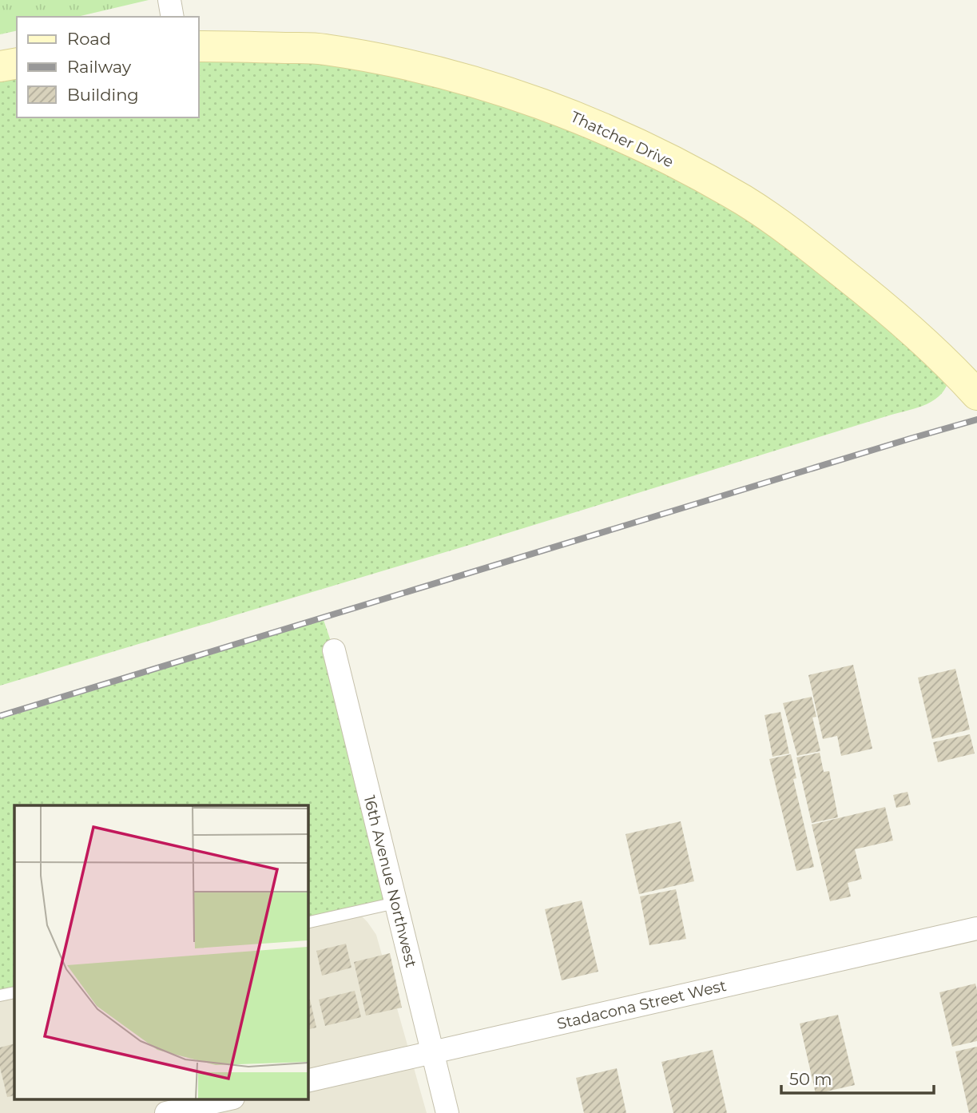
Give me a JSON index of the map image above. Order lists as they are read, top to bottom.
{
  "streets": {
    "main road": ["Thatcher Drive"],
    "street": ["16th Avenue Northwest", "Stadacona Street West"]
  },
  "crossings": [
    ["16th Avenue Northwest", "Stadacona Street West"]
  ],
  "legend": ["Road", "Railway", "Building"],
  "scale_bar": "50 m"
}
